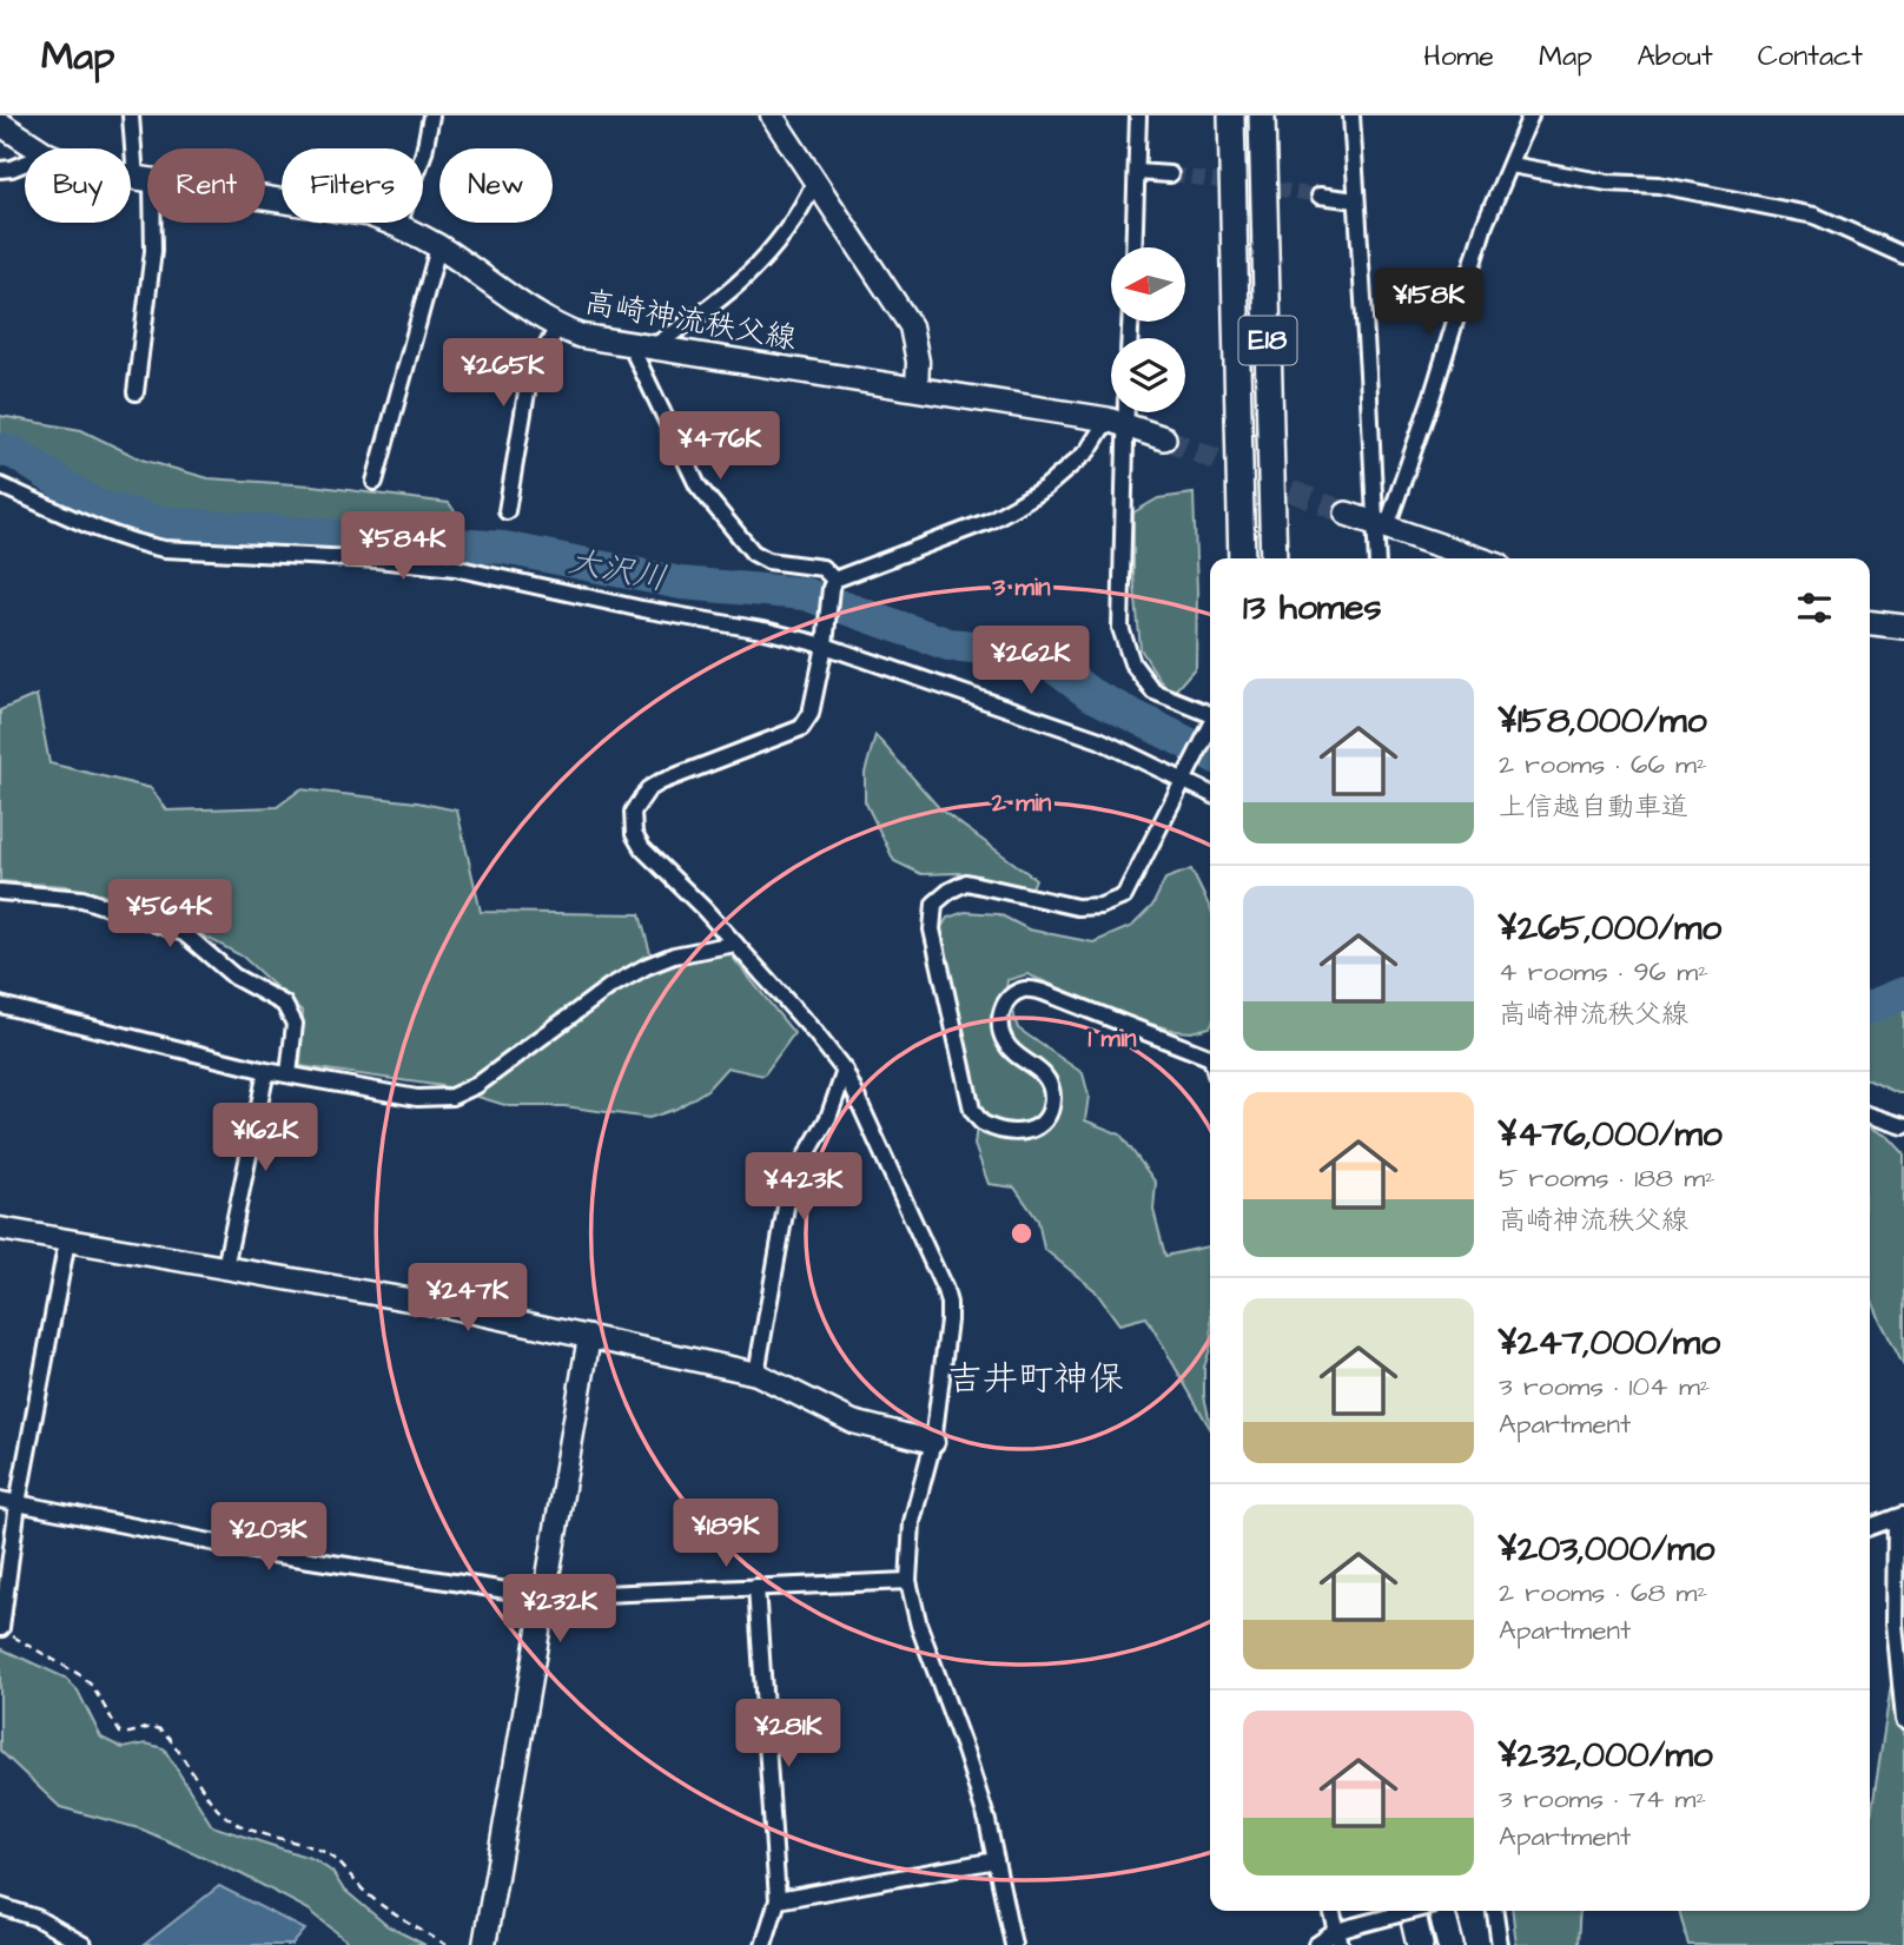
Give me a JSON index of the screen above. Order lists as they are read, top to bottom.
{
  "streets": {
    "highway": ["E18"],
    "main road": ["高崎神流秩父線"]
  },
  "districts": ["吉井町神保"],
  "water": ["大沢川"],
  "north": "left",
  "page": {
    "header": "Map",
    "nav": [
      "Home",
      "Map",
      "About",
      "Contact"
    ],
    "chip": [
      "Buy",
      "Rent",
      "Filters",
      "New"
    ],
    "price": [
      "¥158K",
      "¥265K",
      "¥476K",
      "¥584K",
      "¥262K",
      "¥564K",
      "¥162K",
      "¥423K",
      "¥247K",
      "¥189K",
      "¥203K",
      "¥232K",
      "¥281K"
    ],
    "heading": "13 homes",
    "list": [
      {
        "name": "¥158,000/mo",
        "note": "2 rooms · 66 m² · 上信越自動車道"
      },
      {
        "name": "¥265,000/mo",
        "note": "4 rooms · 96 m² · 高崎神流秩父線"
      },
      {
        "name": "¥476,000/mo",
        "note": "5 rooms · 188 m² · 高崎神流秩父線"
      },
      {
        "name": "¥247,000/mo",
        "note": "3 rooms · 104 m² · Apartment"
      },
      {
        "name": "¥203,000/mo",
        "note": "2 rooms · 68 m² · Apartment"
      },
      {
        "name": "¥232,000/mo",
        "note": "3 rooms · 74 m² · Apartment"
      }
    ]
  },
  "rings": ["3 min", "2 min", "1 min"]
}
